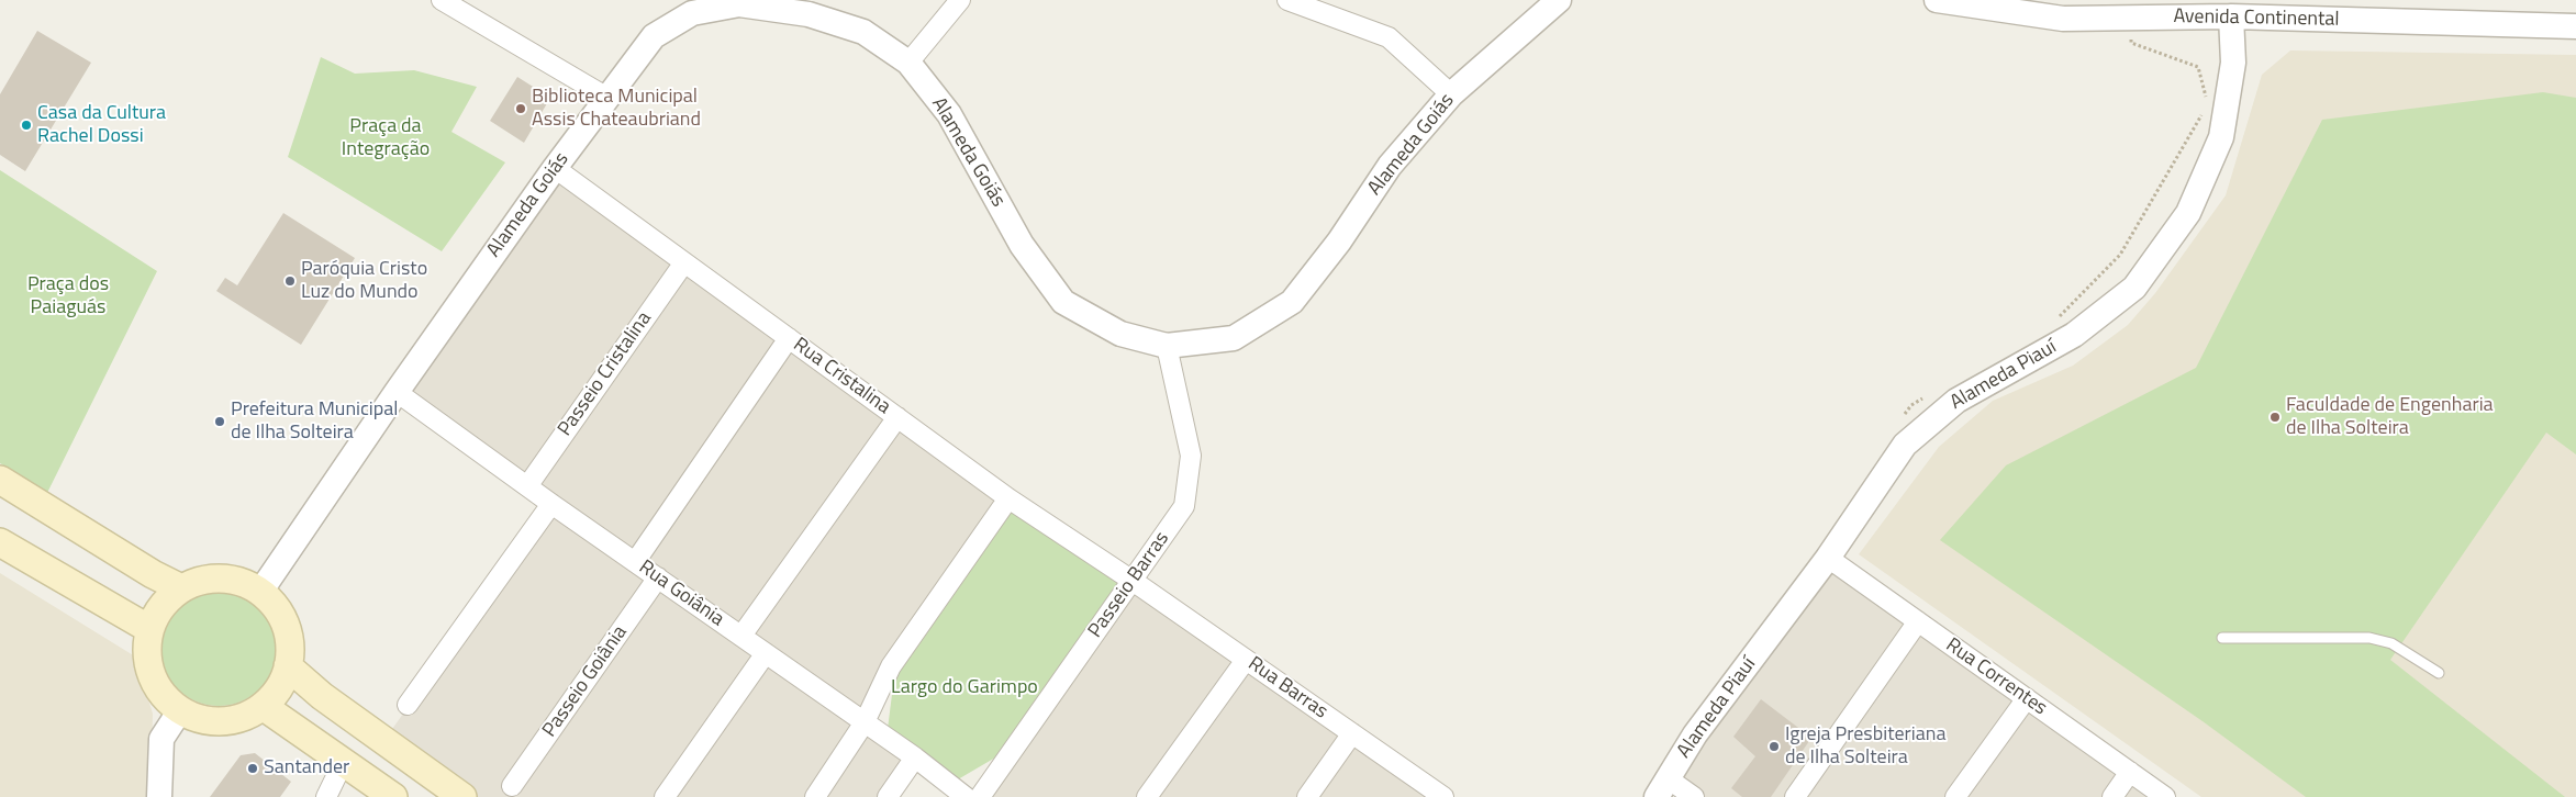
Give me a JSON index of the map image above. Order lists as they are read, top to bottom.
{
  "streets": {
    "street": [
      "Avenida Continental",
      "Alameda Goiás",
      "Passeio Cristalina",
      "Alameda Piauí",
      "Rua Cristalina",
      "Passeio Barras",
      "Rua Goiânia",
      "Rua Correntes",
      "Passeio Goiânia",
      "Rua Barras"
    ]
  },
  "crossings": [
    ["Avenida Continental", "Alameda Piauí"],
    ["Alameda Goiás", "Rua Cristalina"],
    ["Alameda Goiás", "Passeio Barras"],
    ["Alameda Goiás", "Rua Goiânia"],
    ["Passeio Cristalina", "Rua Cristalina"],
    ["Passeio Cristalina", "Rua Goiânia"],
    ["Alameda Piauí", "Rua Correntes"],
    ["Rua Cristalina", "Passeio Barras"],
    ["Rua Cristalina", "Rua Barras"],
    ["Passeio Barras", "Rua Barras"],
    ["Rua Goiânia", "Passeio Goiânia"]
  ],
  "parks": ["Praça da Integração", "Praça dos Paiaguás", "Largo do Garimpo"],
  "places": [
    "Biblioteca Municipal Assis Chateaubriand",
    "Casa da Cultura Rachel Dossi",
    "Paróquia Cristo Luz do Mundo",
    "Faculdade de Engenharia de Ilha Solteira",
    "Prefeitura Municipal de Ilha Solteira",
    "Igreja Presbiteriana de Ilha Solteira",
    "Santander"
  ]
}
